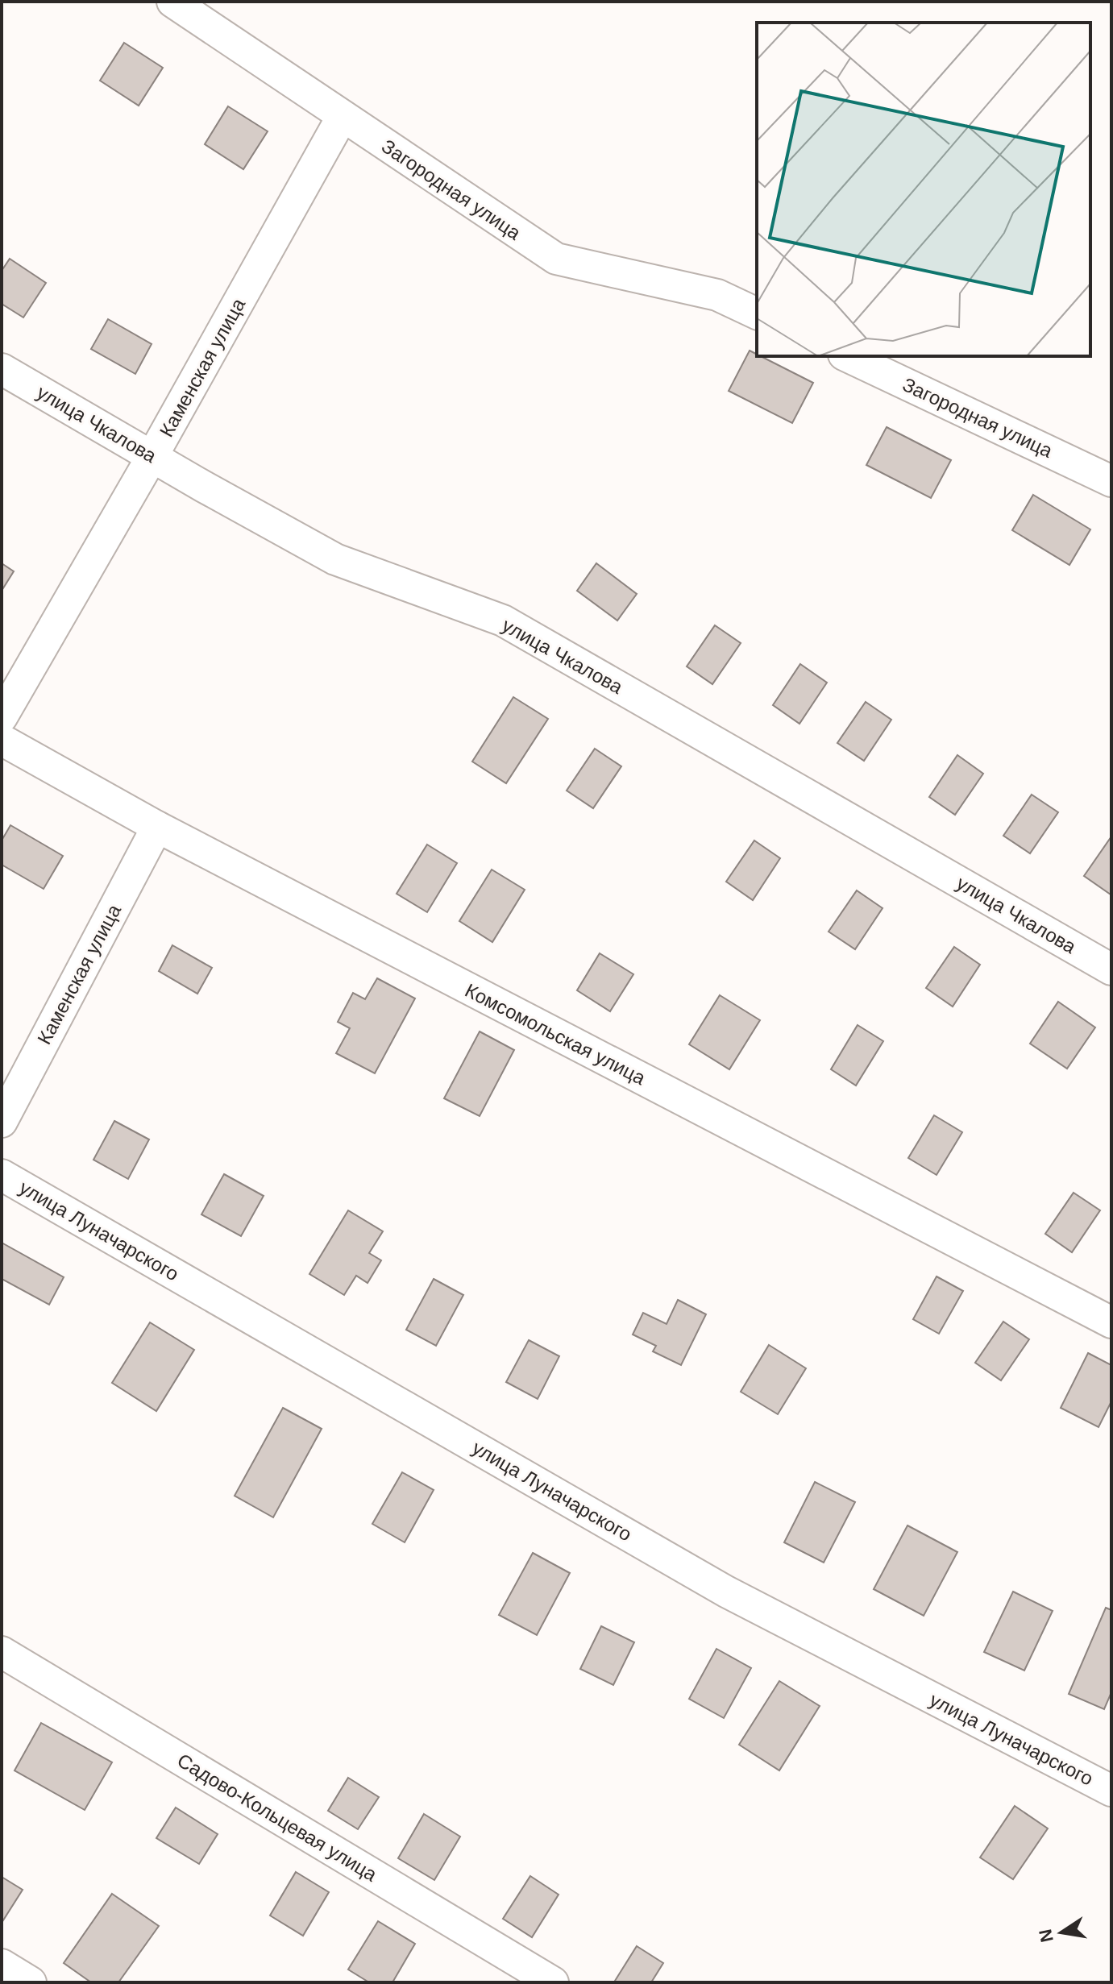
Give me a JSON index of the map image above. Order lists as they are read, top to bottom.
{
  "streets": {
    "street": [
      "Загородная улица",
      "Каменская улица",
      "улица Чкалова",
      "Комсомольская улица",
      "улица Луначарского",
      "Садово-Кольцевая улица"
    ]
  },
  "crossings": [
    ["Загородная улица", "Каменская улица"],
    ["Каменская улица", "улица Чкалова"],
    ["Каменская улица", "Комсомольская улица"]
  ],
  "north": "left"
}
